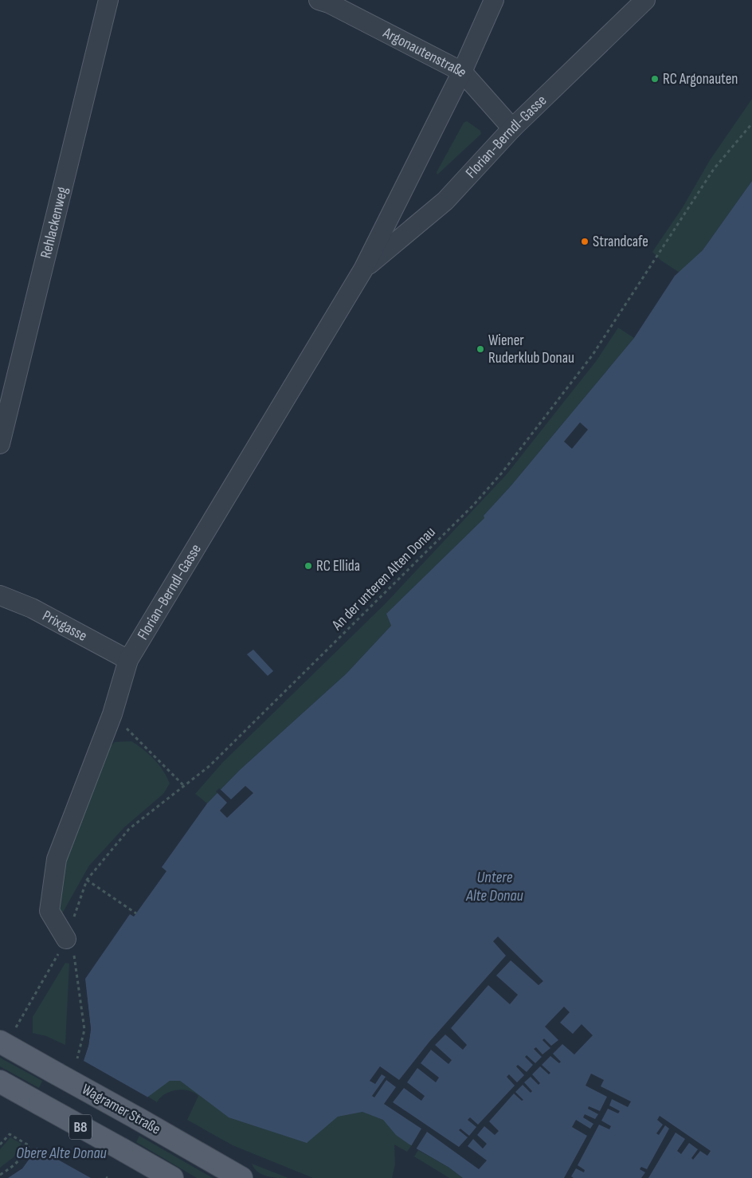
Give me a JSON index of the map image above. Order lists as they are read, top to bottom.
{
  "streets": {
    "main road": ["Wagramer Straße", "B8"],
    "street": [
      "Argonautenstraße",
      "Florian-Berndl-Gasse",
      "Rehlackenweg",
      "Prixgasse"
    ],
    "path": ["An der unteren Alten Donau"]
  },
  "crossings": [
    ["Argonautenstraße", "Florian-Berndl-Gasse"],
    ["Florian-Berndl-Gasse", "An der unteren Alten Donau"],
    ["Florian-Berndl-Gasse", "Prixgasse"],
    ["An der unteren Alten Donau", "Wagramer Straße"]
  ],
  "water": ["Untere Alte Donau", "Obere Alte Donau"],
  "places": [
    "RC Argonauten",
    "Strandcafe",
    "Wiener Ruderklub Donau",
    "RC Ellida"
  ]
}
